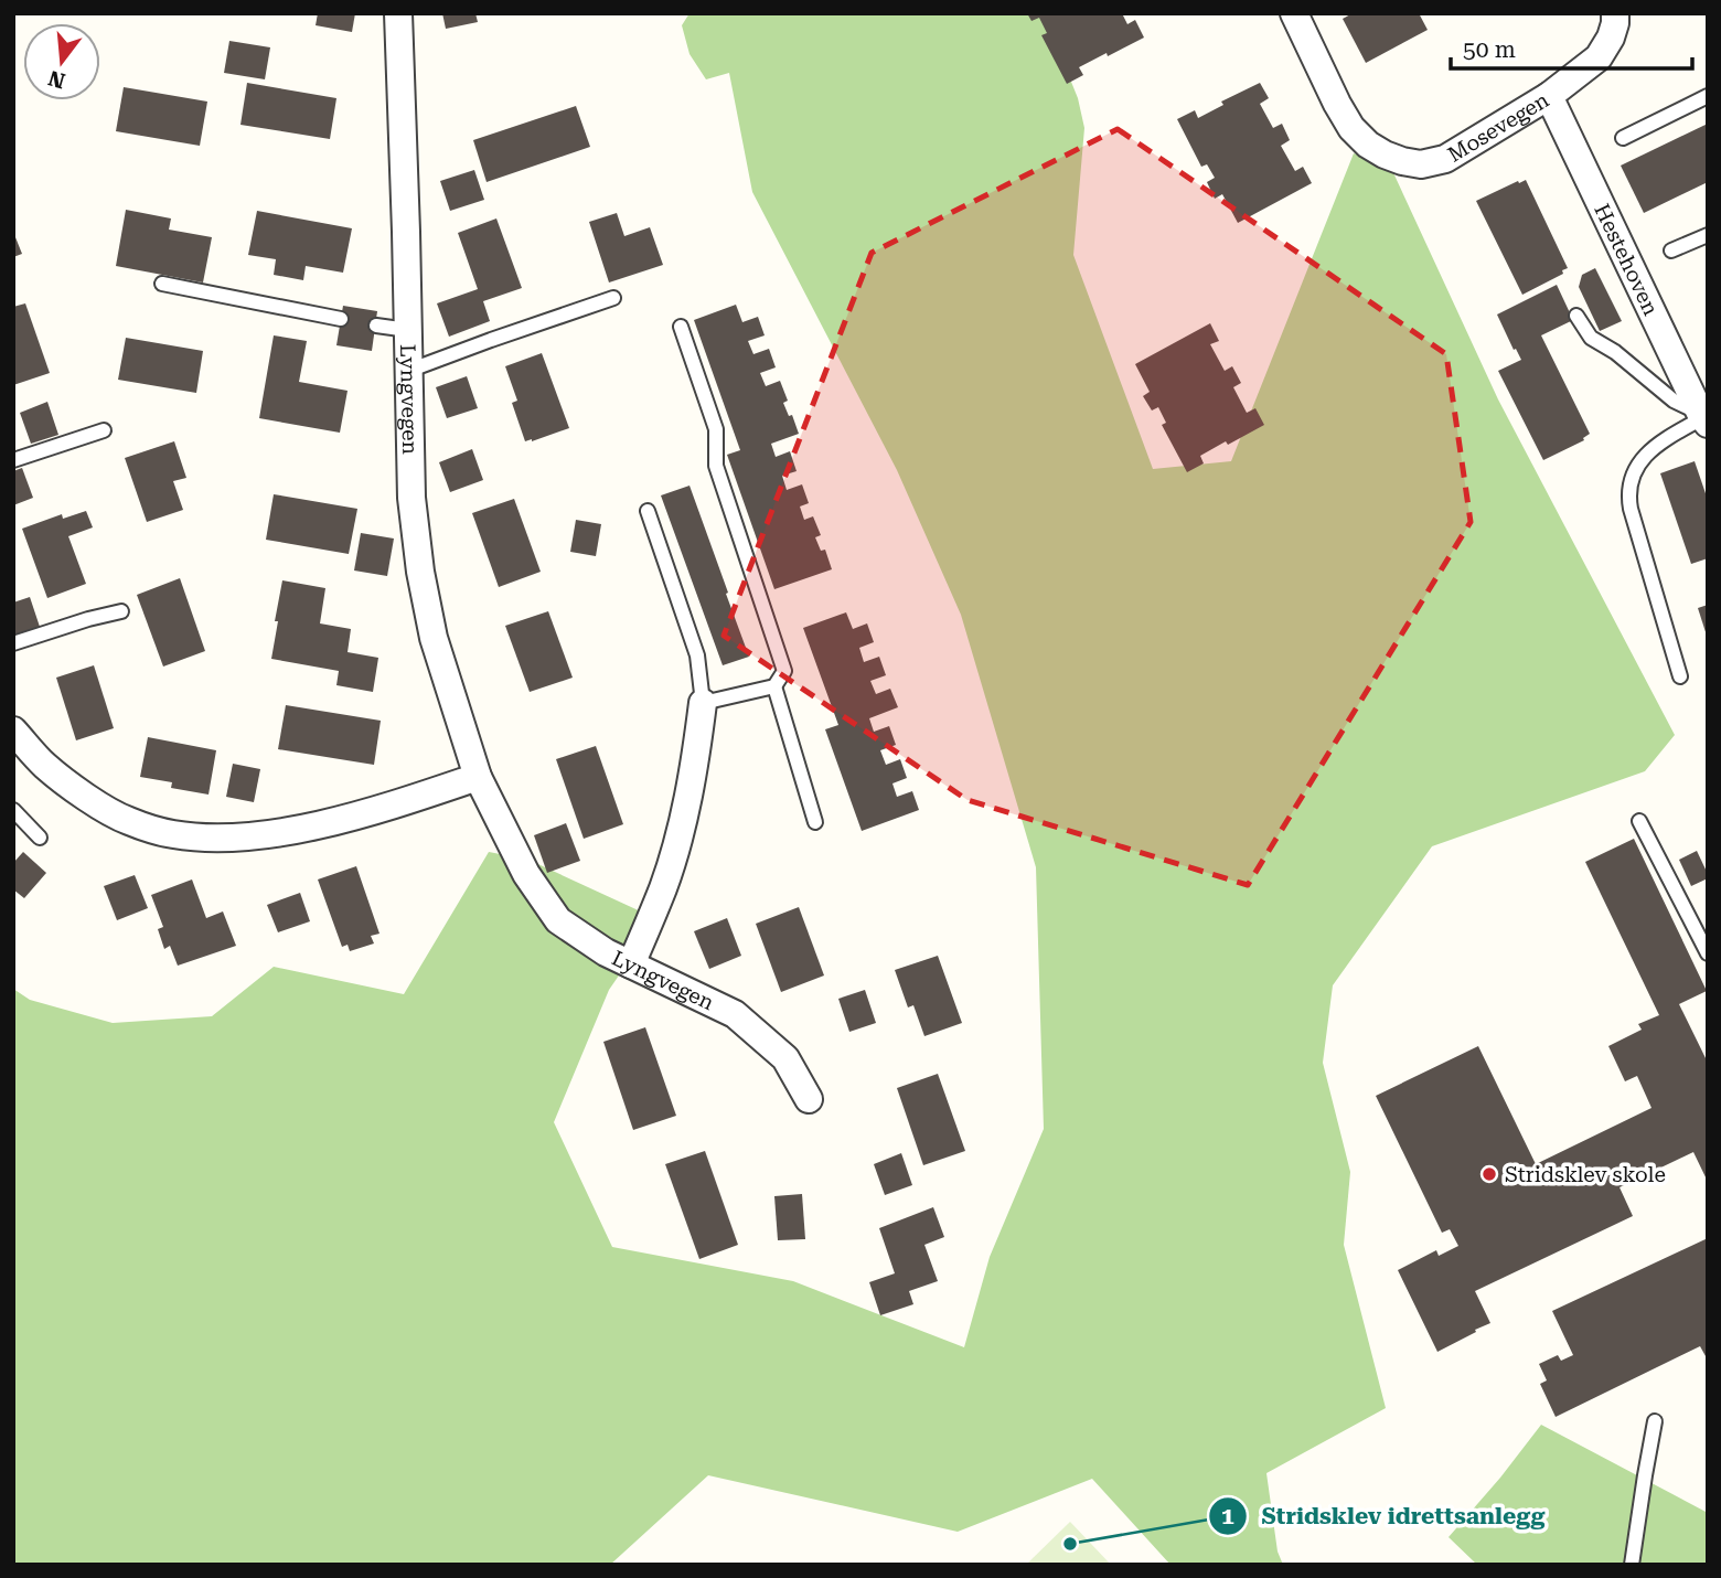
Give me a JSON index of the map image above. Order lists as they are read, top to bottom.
{
  "streets": {
    "street": ["Mosevegen", "Hestehoven", "Lyngvegen"]
  },
  "crossings": [
    ["Mosevegen", "Hestehoven"]
  ],
  "places": ["Stridsklev skole", "Stridsklev idrettsanlegg"],
  "scale_bar": "50 m",
  "north": "bottom"
}
